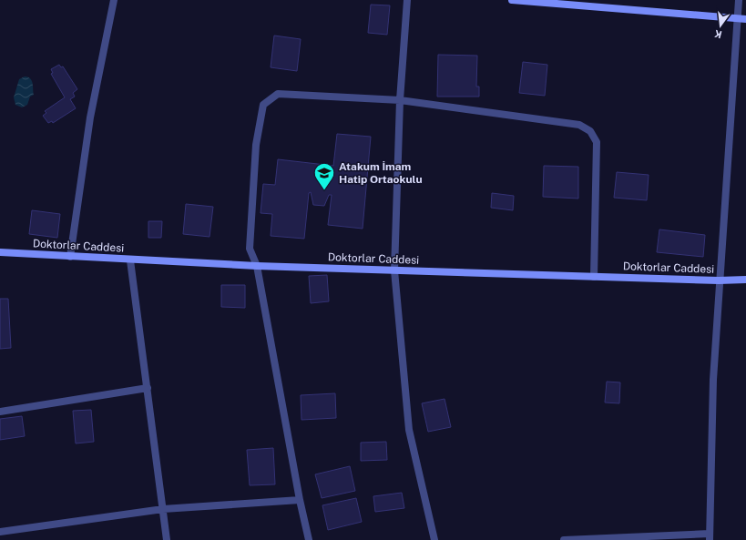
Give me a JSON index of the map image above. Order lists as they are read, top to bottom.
{
  "streets": {
    "street": ["Doktorlar Caddesi"]
  },
  "places": {
    "school or university": ["Atakum İmam Hatip Ortaokulu"]
  },
  "north": "bottom"
}
